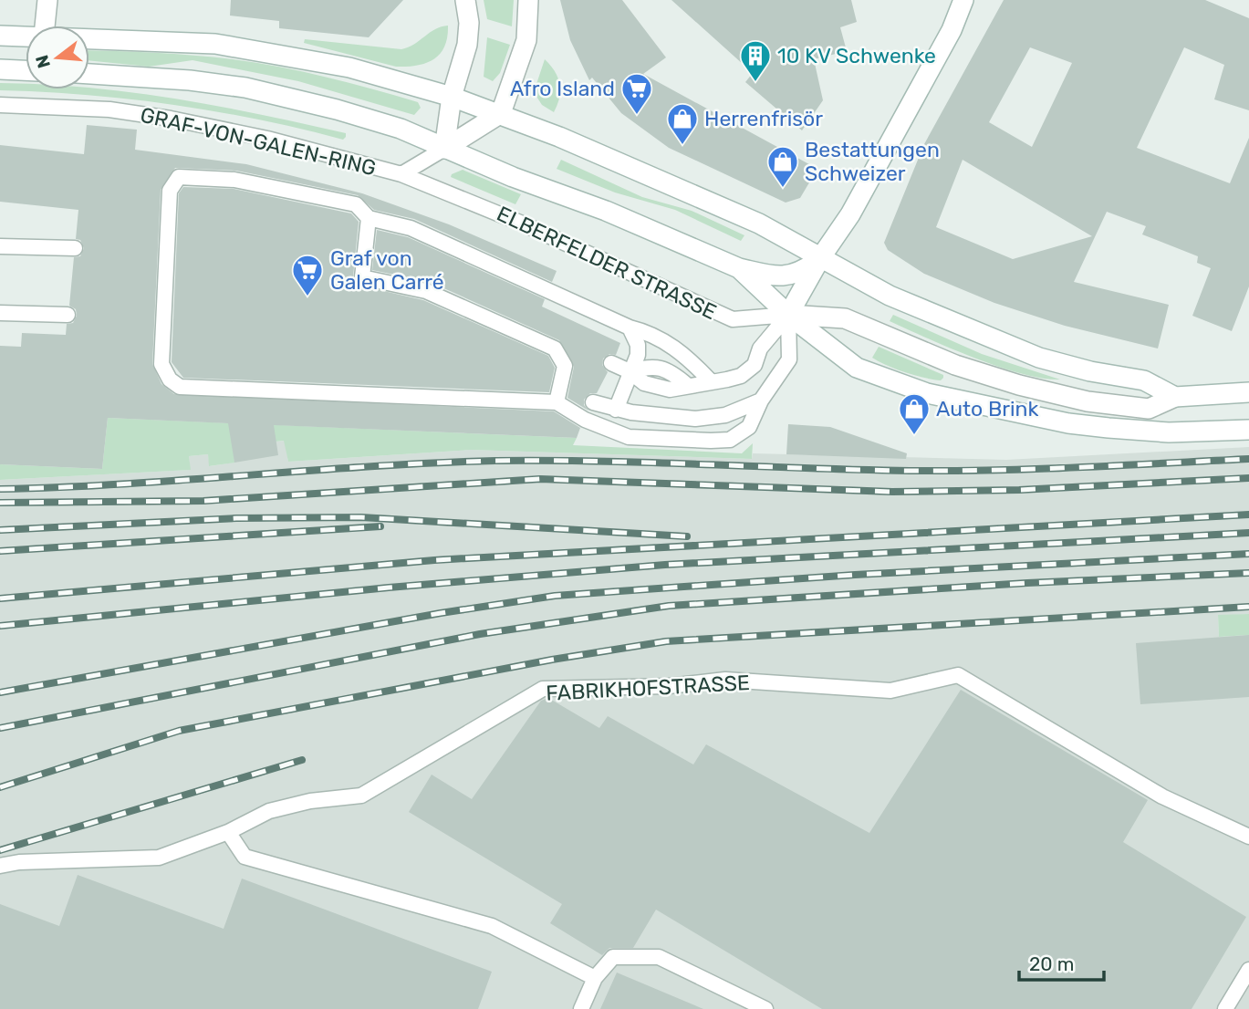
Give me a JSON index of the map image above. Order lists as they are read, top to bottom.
{
  "streets": {
    "street": ["GRAF-VON-GALEN-RING", "ELBERFELDER STRASSE"],
    "lane": ["FABRIKHOFSTRASSE"]
  },
  "crossings": [
    ["GRAF-VON-GALEN-RING", "ELBERFELDER STRASSE"]
  ],
  "places": {
    "building": ["10 KV Schwenke"],
    "supermarket": ["Afro Island", "Graf von Galen Carré"],
    "shop": ["Herrenfrisör", "Bestattungen Schweizer", "Auto Brink"]
  },
  "scale_bar": "20 m",
  "north": "left"
}
